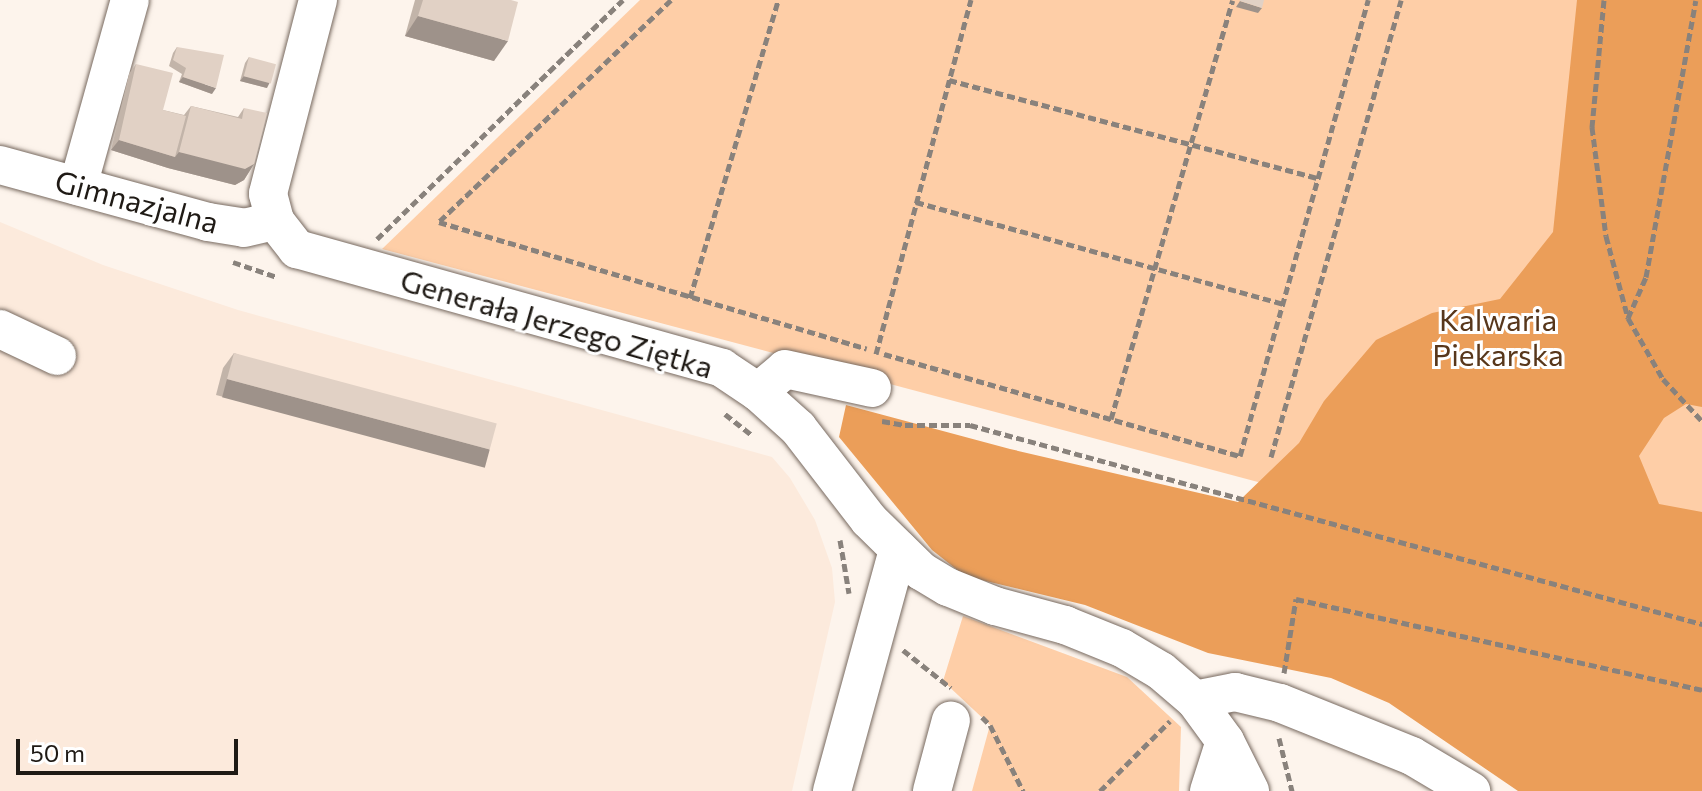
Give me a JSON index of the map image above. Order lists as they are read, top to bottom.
{
  "streets": {
    "street": ["Gimnazjalna", "Generała Jerzego Ziętka"]
  },
  "crossings": [
    ["Gimnazjalna", "Generała Jerzego Ziętka"]
  ],
  "parks": ["Kalwaria Piekarska"],
  "scale_bar": "50 m"
}
